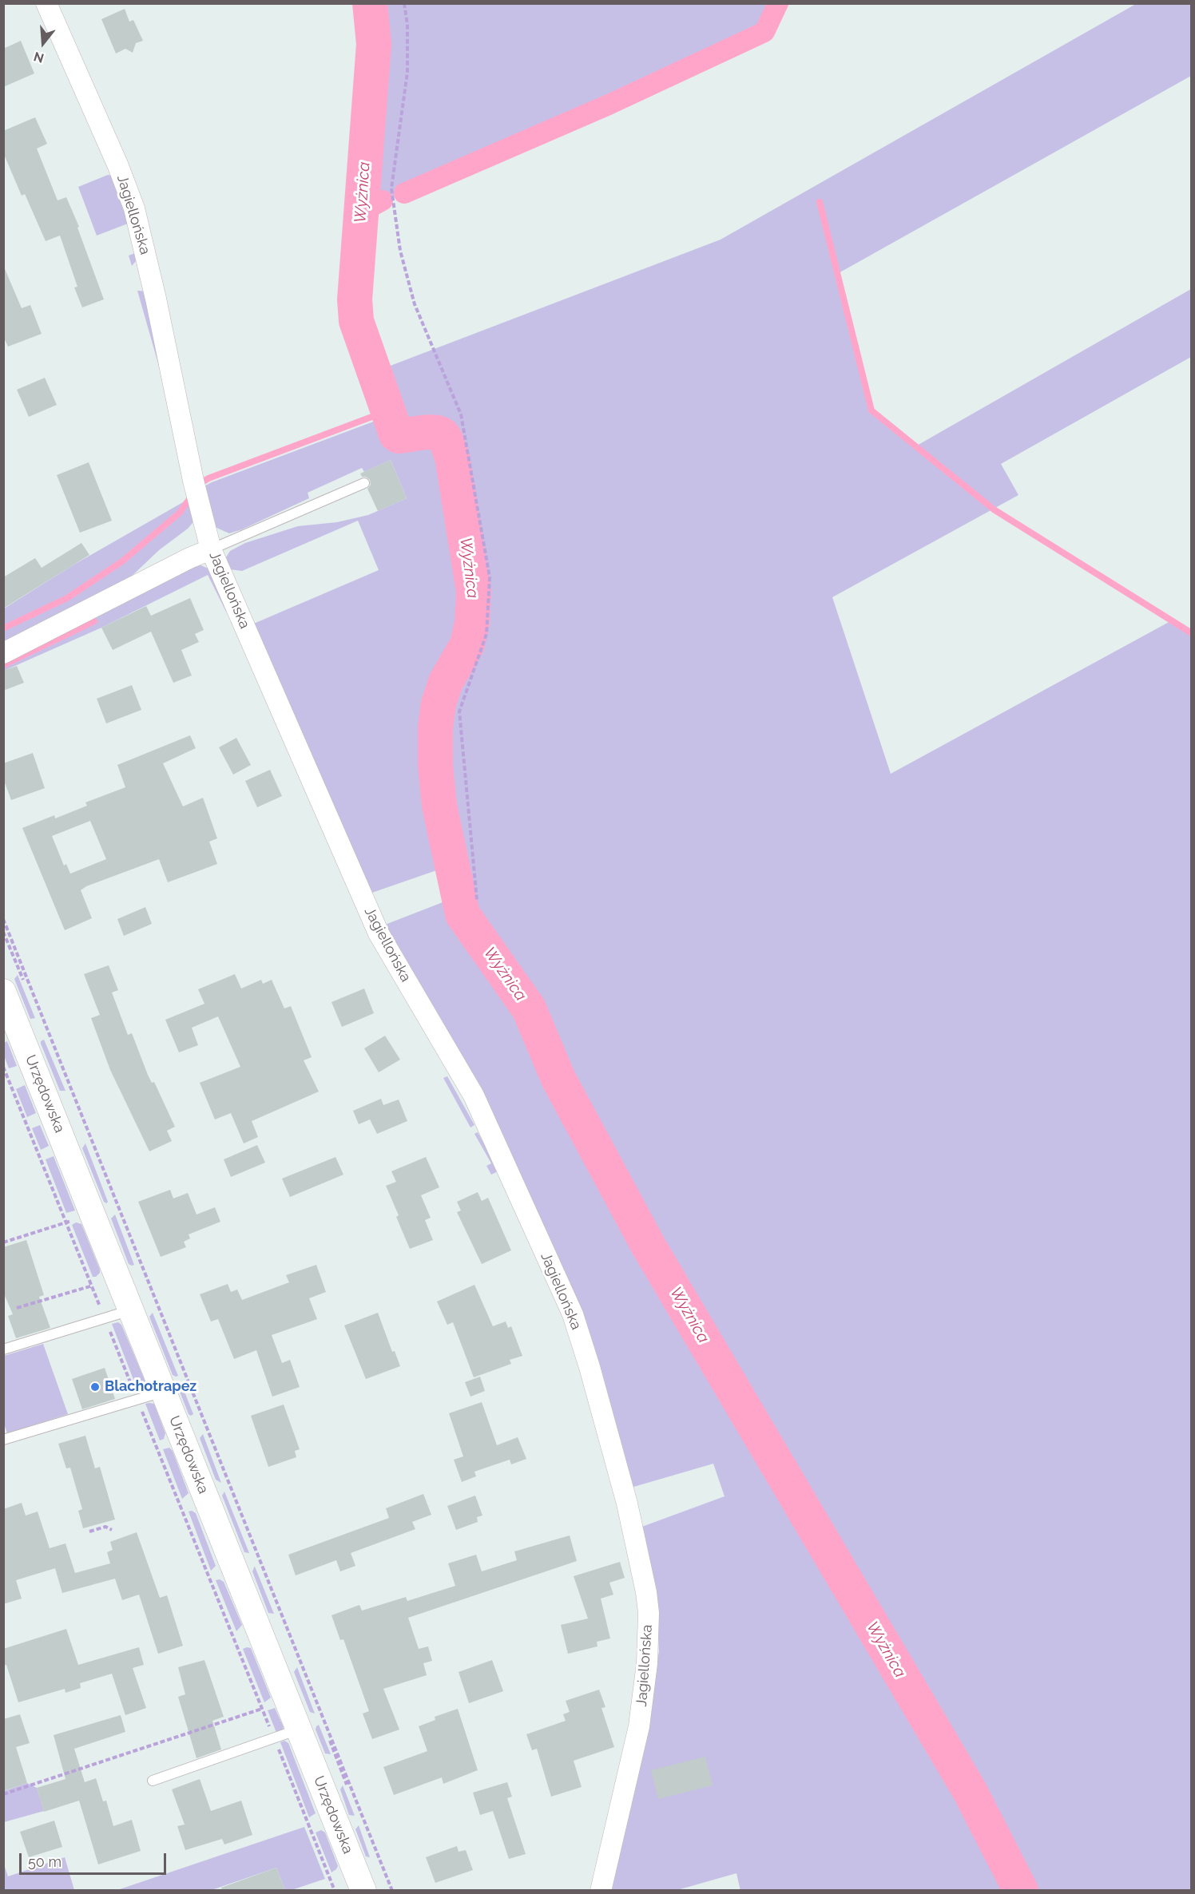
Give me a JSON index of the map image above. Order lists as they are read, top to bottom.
{
  "streets": {
    "street": ["Jagiellońska", "Urzędowska"]
  },
  "water": ["Wyżnica"],
  "places": ["Blachotrapez"],
  "scale_bar": "50 m",
  "north": "bottom"
}
